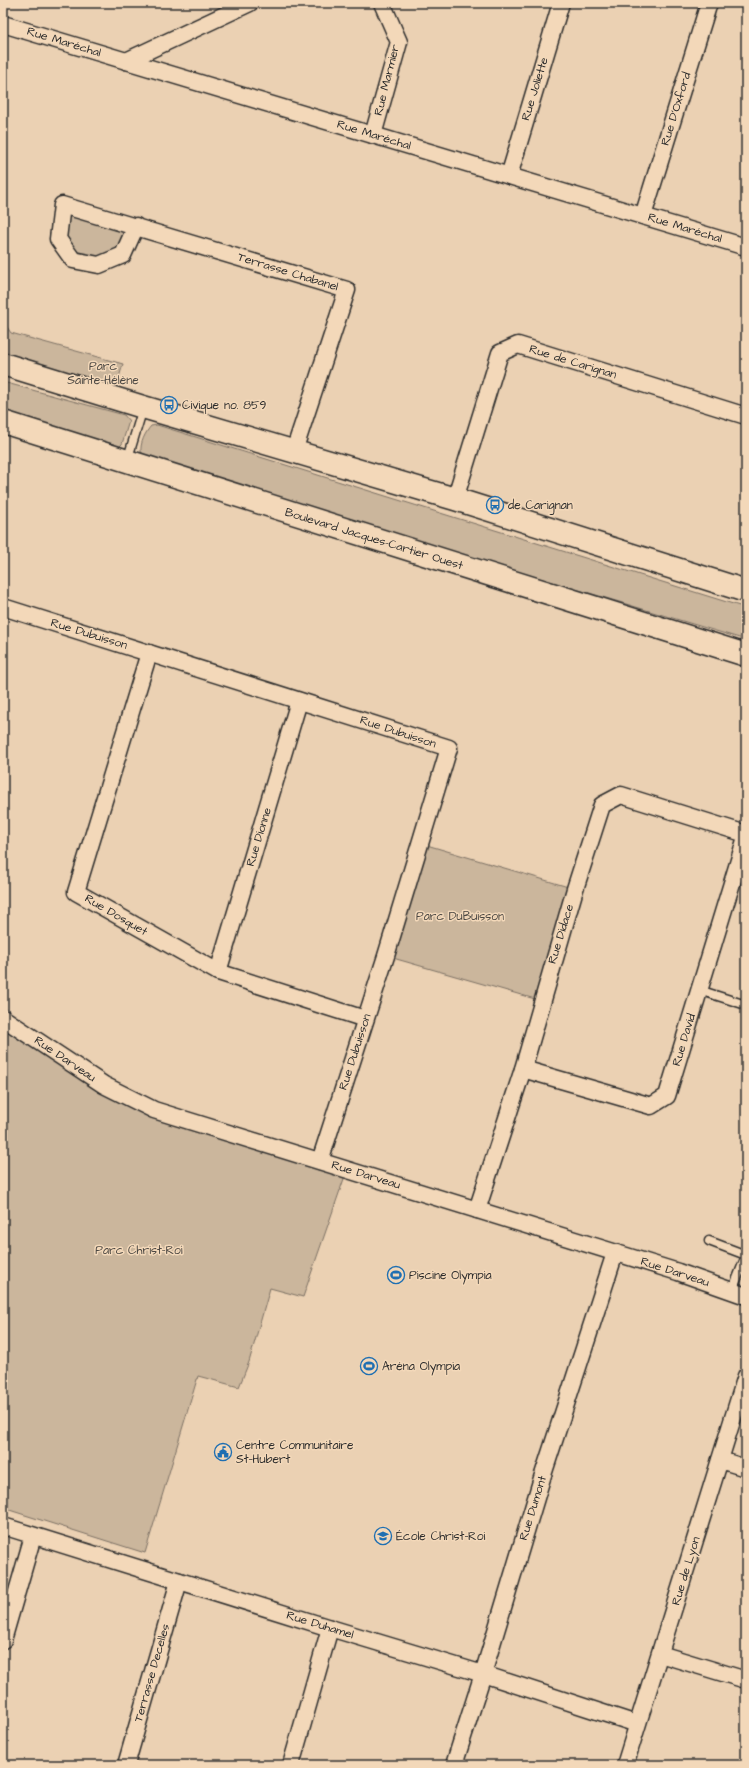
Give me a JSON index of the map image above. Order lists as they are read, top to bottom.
{
  "streets": {
    "main road": ["Boulevard Jacques-Cartier Ouest"],
    "street": [
      "Rue Maréchal",
      "Rue Marmier",
      "Rue Joliette",
      "Rue D'Oxford",
      "Terrasse Chabanel",
      "Rue de Carignan",
      "Rue Dubuisson",
      "Rue Dionne",
      "Rue Dosquet",
      "Rue Didace",
      "Rue David",
      "Rue Darveau",
      "Rue Dumont",
      "Rue de Lyon",
      "Rue Duhamel",
      "Terrasse Decelles"
    ]
  },
  "crossings": [
    ["Rue Maréchal", "Rue Marmier"],
    ["Rue Maréchal", "Rue Joliette"],
    ["Rue Maréchal", "Rue D'Oxford"],
    ["Rue Dubuisson", "Rue Dionne"],
    ["Rue Dubuisson", "Rue Dosquet"],
    ["Rue Dubuisson", "Rue Darveau"],
    ["Rue Dionne", "Rue Dosquet"],
    ["Rue Didace", "Rue David"],
    ["Rue Didace", "Rue Darveau"],
    ["Rue Darveau", "Rue Dumont"],
    ["Rue Dumont", "Rue Duhamel"],
    ["Rue de Lyon", "Rue Duhamel"],
    ["Rue Duhamel", "Terrasse Decelles"]
  ],
  "parks": ["Parc Sainte-Hélène", "Parc DuBuisson", "Parc Christ-Roi"],
  "places": {
    "bus stop": ["Civique no. 859", "de Carignan"],
    "sports": ["Piscine Olympia", "Aréna Olympia"],
    "public building": ["Centre Communitaire St-Hubert"],
    "school or university": ["École Christ-Roi"]
  }
}
